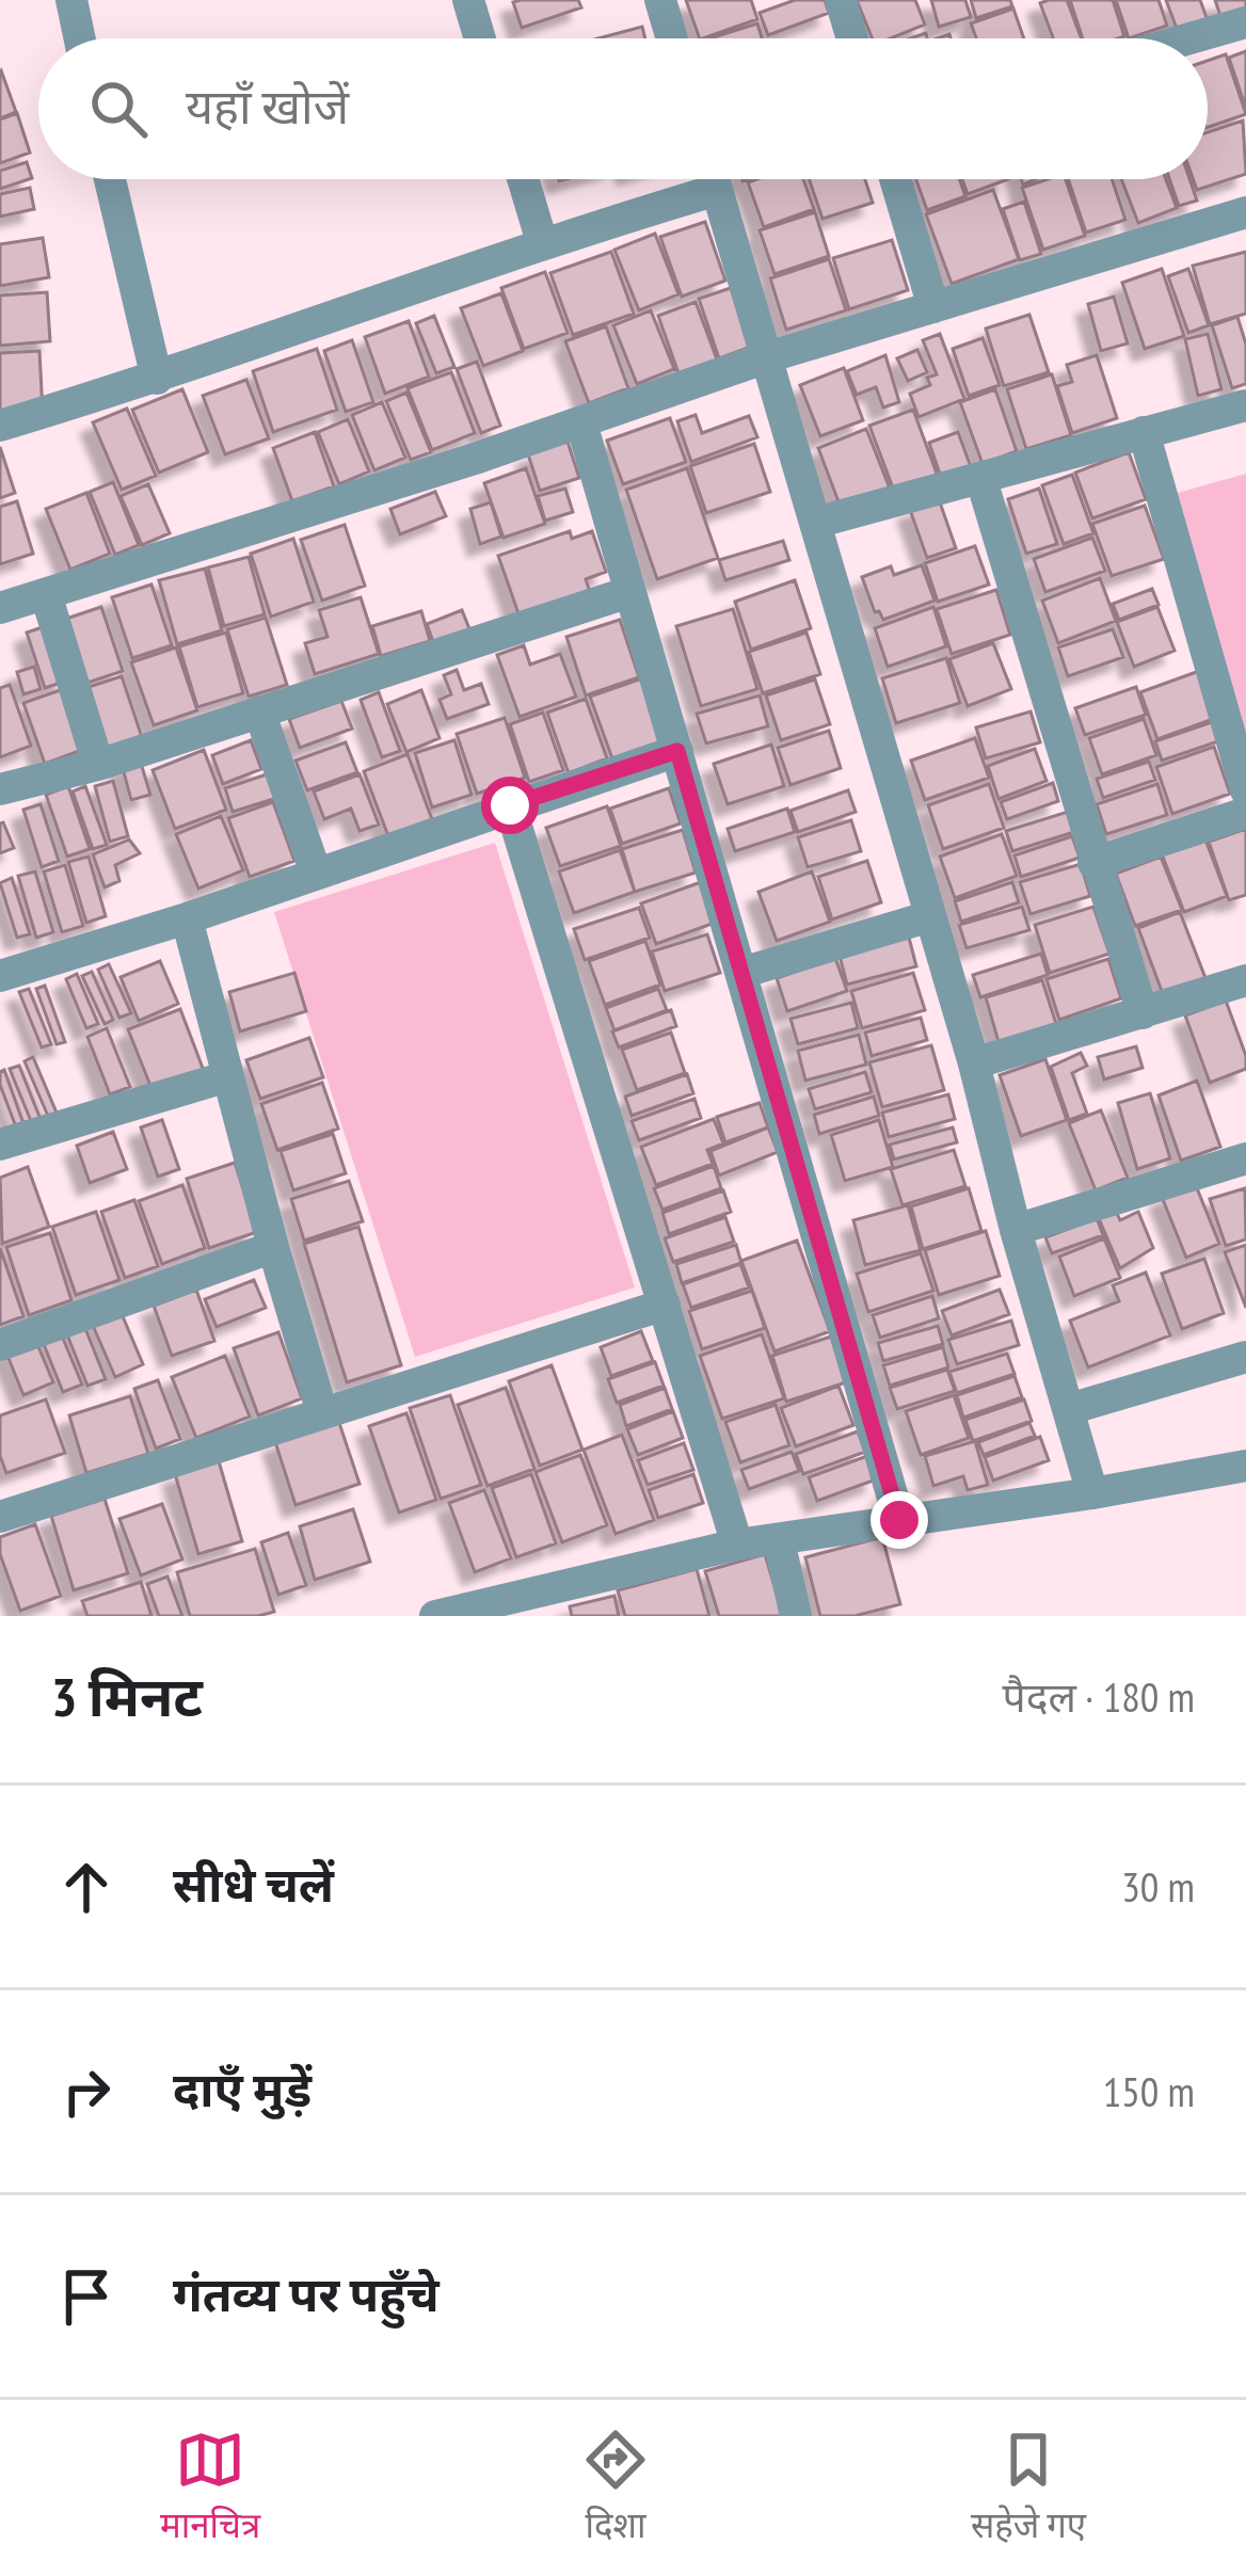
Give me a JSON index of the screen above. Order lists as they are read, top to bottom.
{
  "page": {
    "search": "यहाँ खोजें",
    "heading": ["3 मिनट", "पैदल · 180 m"],
    "list": [
      ["सीधे चलें", "30 m"],
      ["दाएँ मुड़ें", "150 m"],
      "गंतव्य पर पहुँचे"
    ],
    "nav": ["मानचित्र", "दिशा", "सहेजे गए"]
  }
}
